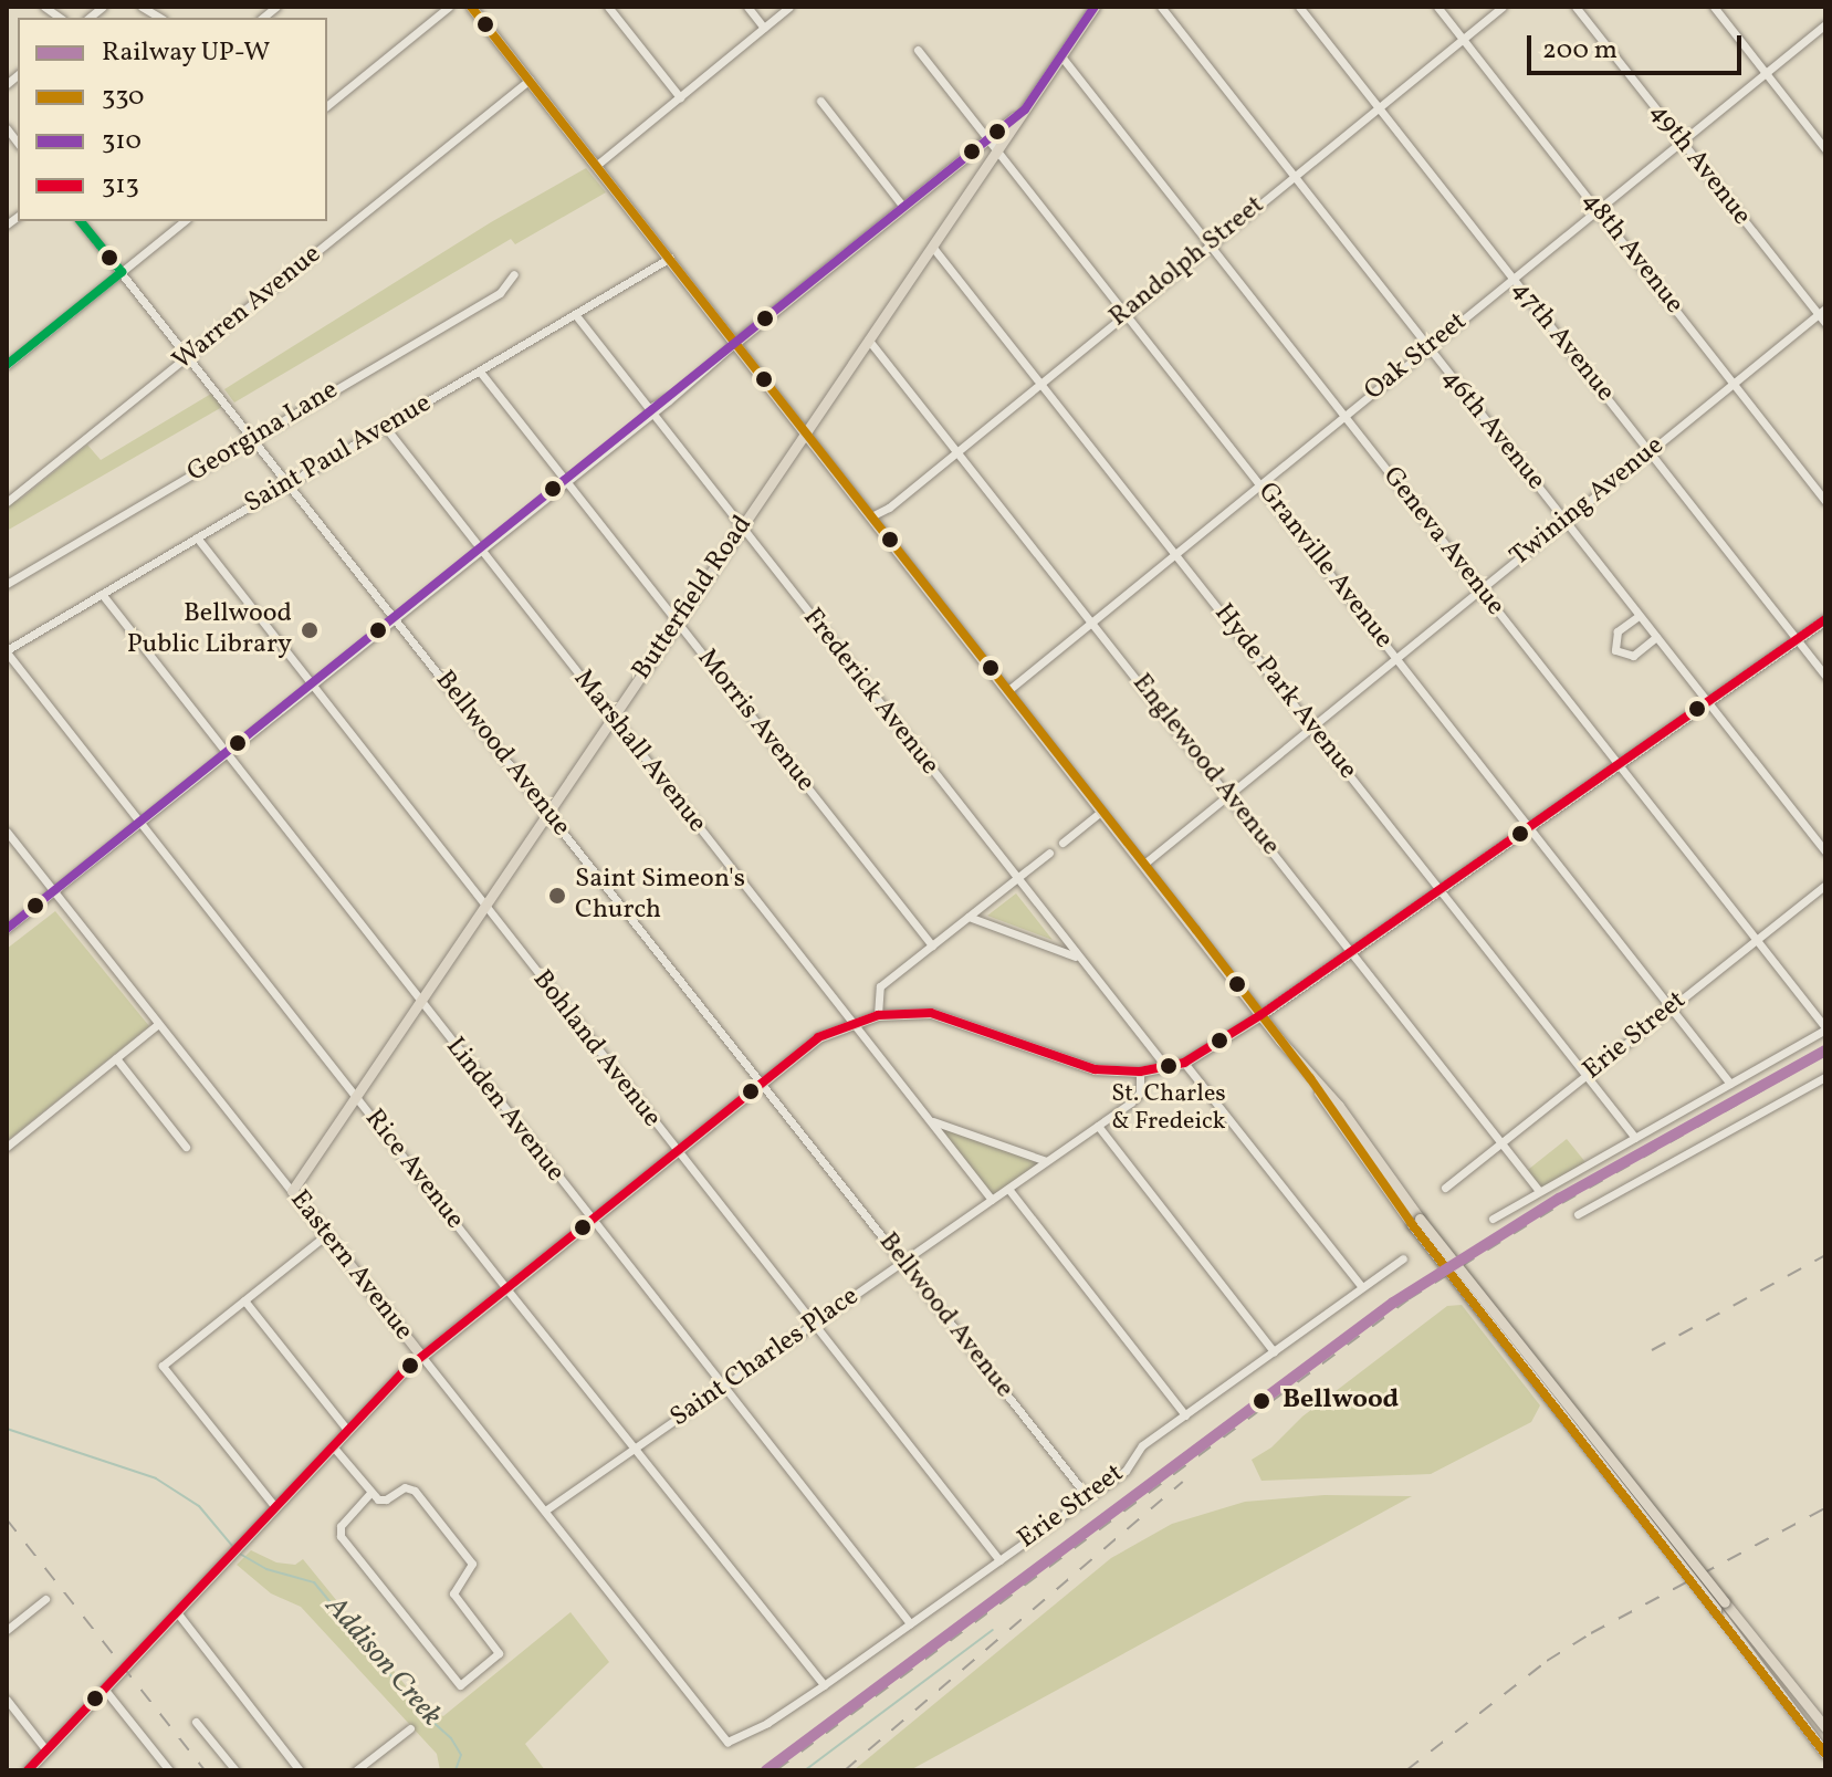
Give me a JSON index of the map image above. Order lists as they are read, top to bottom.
{
  "streets": {
    "main road": ["Butterfield Road", "Eastern Avenue"],
    "street": [
      "49th Avenue",
      "48th Avenue",
      "Randolph Street",
      "Warren Avenue",
      "47th Avenue",
      "Oak Street",
      "46th Avenue",
      "Georgina Lane",
      "Saint Paul Avenue",
      "Twining Avenue",
      "Geneva Avenue",
      "Granville Avenue",
      "Frederick Avenue",
      "Hyde Park Avenue",
      "Morris Avenue",
      "Marshall Avenue",
      "Bellwood Avenue",
      "Englewood Avenue",
      "Erie Street",
      "Bohland Avenue",
      "Linden Avenue",
      "Rice Avenue",
      "Saint Charles Place"
    ]
  },
  "crossings": [
    ["49th Avenue", "Oak Street"],
    ["49th Avenue", "Twining Avenue"],
    ["48th Avenue", "Randolph Street"],
    ["48th Avenue", "Oak Street"],
    ["48th Avenue", "Twining Avenue"],
    ["Randolph Street", "47th Avenue"],
    ["Randolph Street", "46th Avenue"],
    ["Randolph Street", "Geneva Avenue"],
    ["Randolph Street", "Granville Avenue"],
    ["Randolph Street", "Hyde Park Avenue"],
    ["Randolph Street", "Englewood Avenue"],
    ["Warren Avenue", "Bellwood Avenue"],
    ["47th Avenue", "Oak Street"],
    ["47th Avenue", "Twining Avenue"],
    ["Oak Street", "46th Avenue"],
    ["Oak Street", "Geneva Avenue"],
    ["Oak Street", "Granville Avenue"],
    ["Oak Street", "Hyde Park Avenue"],
    ["Oak Street", "Englewood Avenue"],
    ["46th Avenue", "Twining Avenue"],
    ["Georgina Lane", "Bellwood Avenue"],
    ["Saint Paul Avenue", "Frederick Avenue"],
    ["Saint Paul Avenue", "Morris Avenue"],
    ["Saint Paul Avenue", "Marshall Avenue"],
    ["Saint Paul Avenue", "Bellwood Avenue"],
    ["Saint Paul Avenue", "Bohland Avenue"],
    ["Saint Paul Avenue", "Linden Avenue"],
    ["Saint Paul Avenue", "Rice Avenue"],
    ["Twining Avenue", "Geneva Avenue"],
    ["Twining Avenue", "Granville Avenue"],
    ["Twining Avenue", "Hyde Park Avenue"],
    ["Twining Avenue", "Englewood Avenue"],
    ["Geneva Avenue", "Butterfield Road"],
    ["Geneva Avenue", "Erie Street"],
    ["Granville Avenue", "Butterfield Road"],
    ["Granville Avenue", "Erie Street"],
    ["Butterfield Road", "Frederick Avenue"],
    ["Butterfield Road", "Hyde Park Avenue"],
    ["Butterfield Road", "Morris Avenue"],
    ["Butterfield Road", "Marshall Avenue"],
    ["Butterfield Road", "Bellwood Avenue"],
    ["Butterfield Road", "Englewood Avenue"],
    ["Butterfield Road", "Bohland Avenue"],
    ["Butterfield Road", "Linden Avenue"],
    ["Butterfield Road", "Rice Avenue"],
    ["Butterfield Road", "Eastern Avenue"],
    ["Hyde Park Avenue", "Erie Street"],
    ["Marshall Avenue", "Saint Charles Place"],
    ["Bellwood Avenue", "Erie Street"],
    ["Bellwood Avenue", "Saint Charles Place"],
    ["Englewood Avenue", "Erie Street"],
    ["Erie Street", "Bohland Avenue"],
    ["Erie Street", "Linden Avenue"],
    ["Erie Street", "Rice Avenue"],
    ["Erie Street", "Eastern Avenue"],
    ["Bohland Avenue", "Saint Charles Place"],
    ["Linden Avenue", "Saint Charles Place"],
    ["Rice Avenue", "Saint Charles Place"],
    ["Eastern Avenue", "Saint Charles Place"]
  ],
  "water": ["Addison Creek"],
  "places": [
    "Bellwood Public Library",
    "Saint Simeon's Church",
    "St. Charles & Fredeick",
    "Bellwood"
  ],
  "lines": [
    "transit line 330",
    "transit line 310",
    "transit line 313",
    "rail line UP-W"
  ],
  "legend": [
    "Railway UP-W",
    "330",
    "310",
    "313"
  ],
  "scale_bar": "200 m"
}
